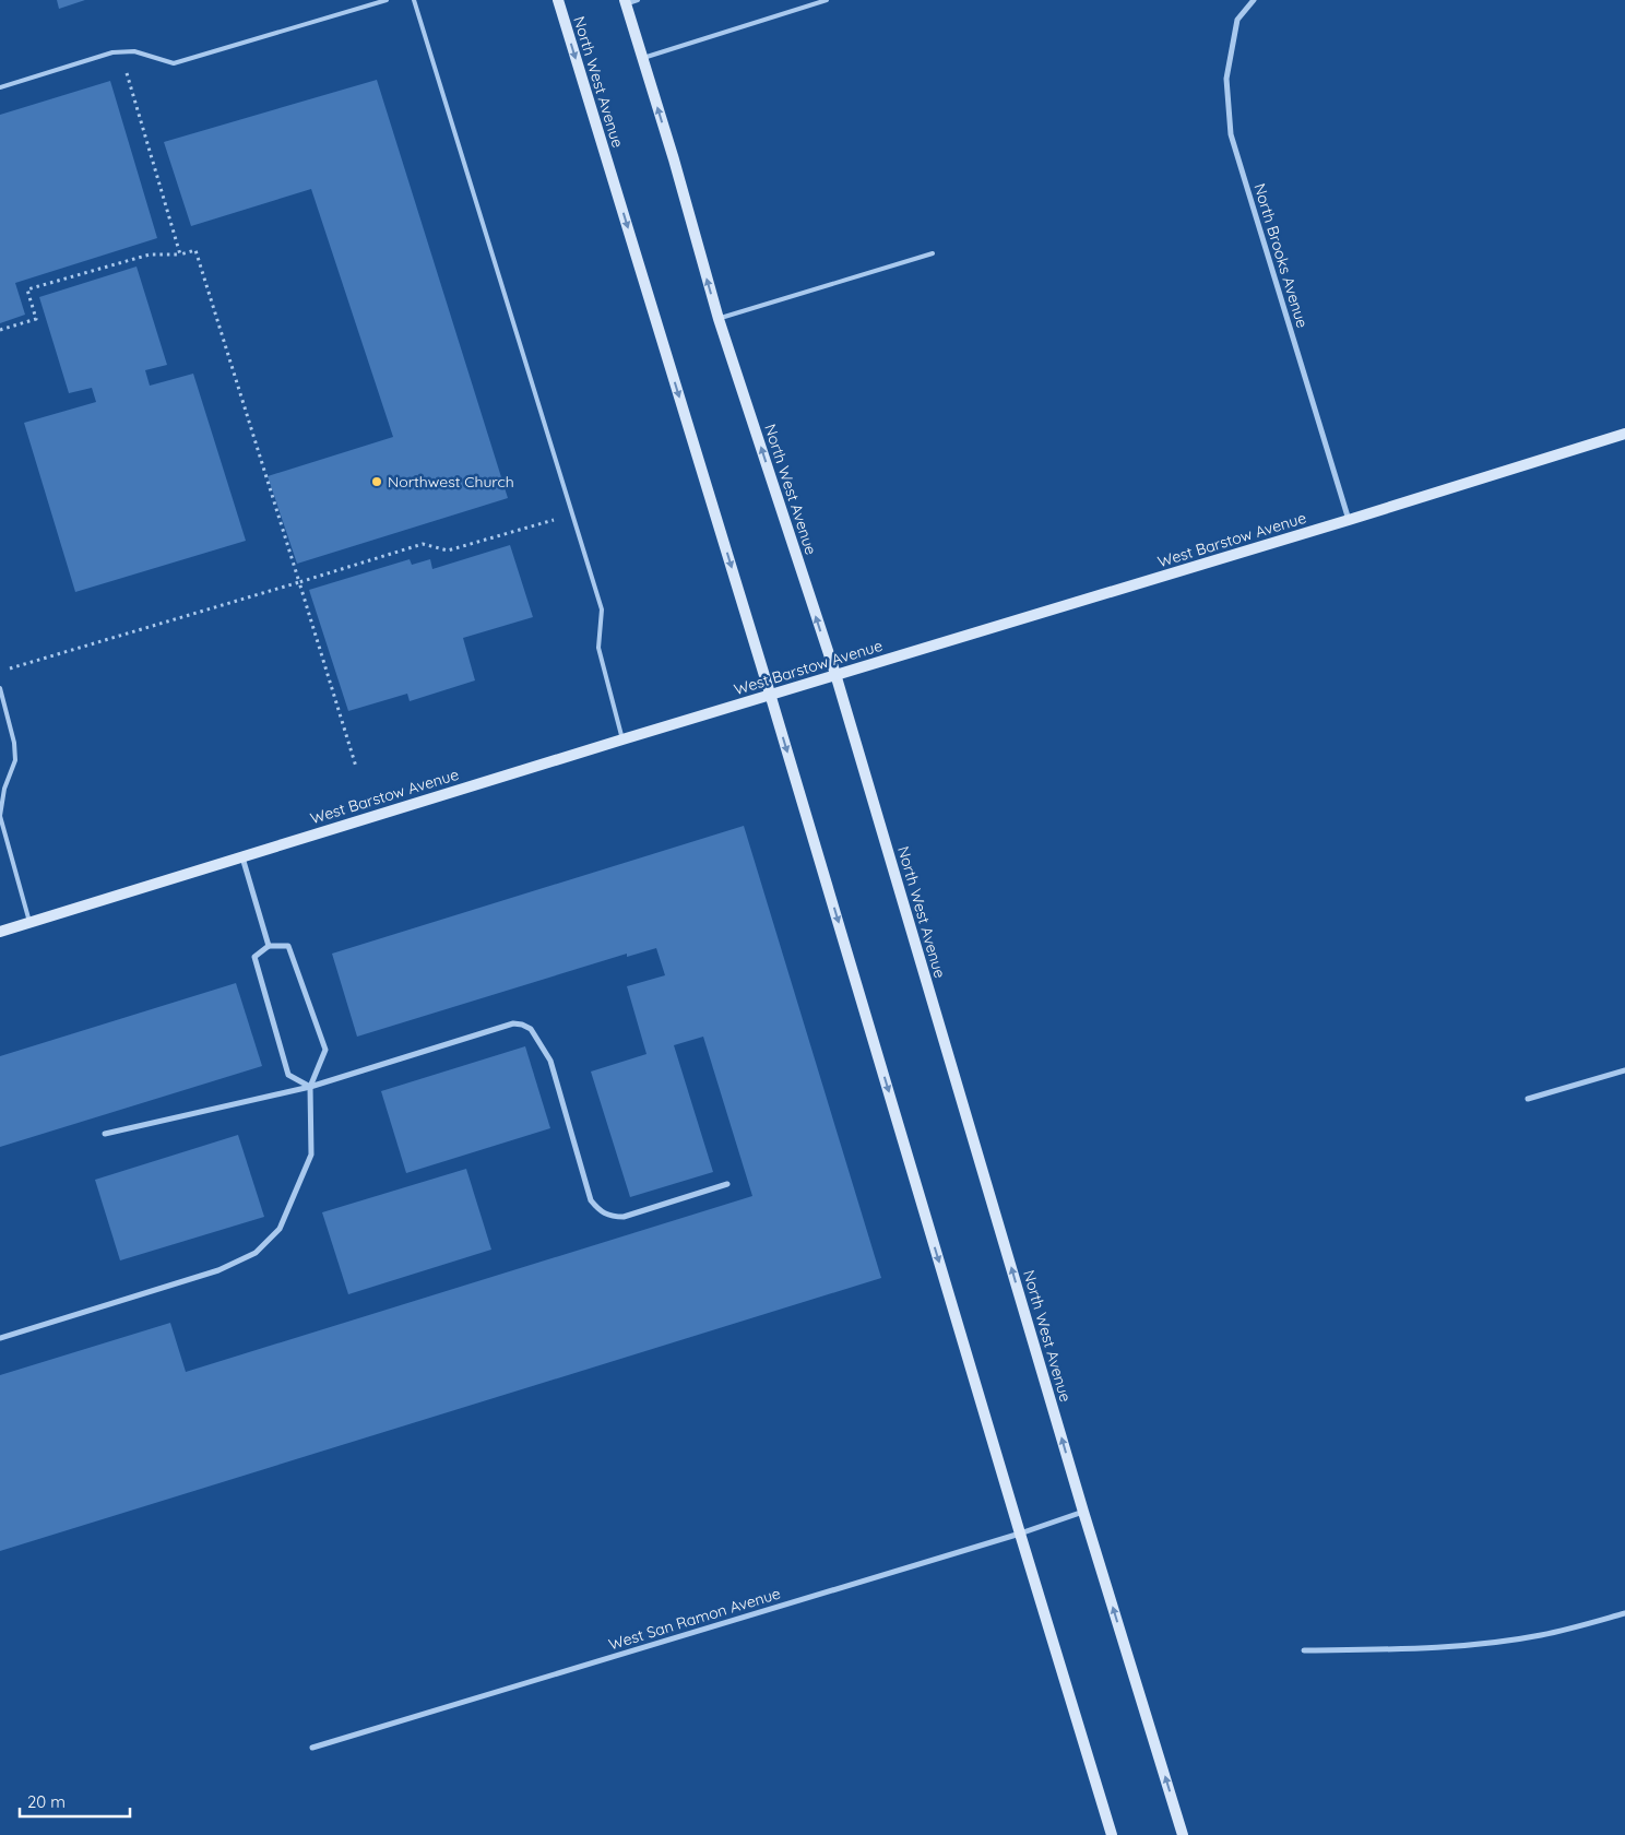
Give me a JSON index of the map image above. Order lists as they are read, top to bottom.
{
  "streets": {
    "main road": ["North West Avenue", "West Barstow Avenue"],
    "street": ["North Brooks Avenue", "West San Ramon Avenue"]
  },
  "crossings": [
    ["North West Avenue", "West Barstow Avenue"],
    ["North West Avenue", "West San Ramon Avenue"],
    ["North Brooks Avenue", "West Barstow Avenue"]
  ],
  "places": ["Northwest Church"],
  "scale_bar": "20 m"
}
